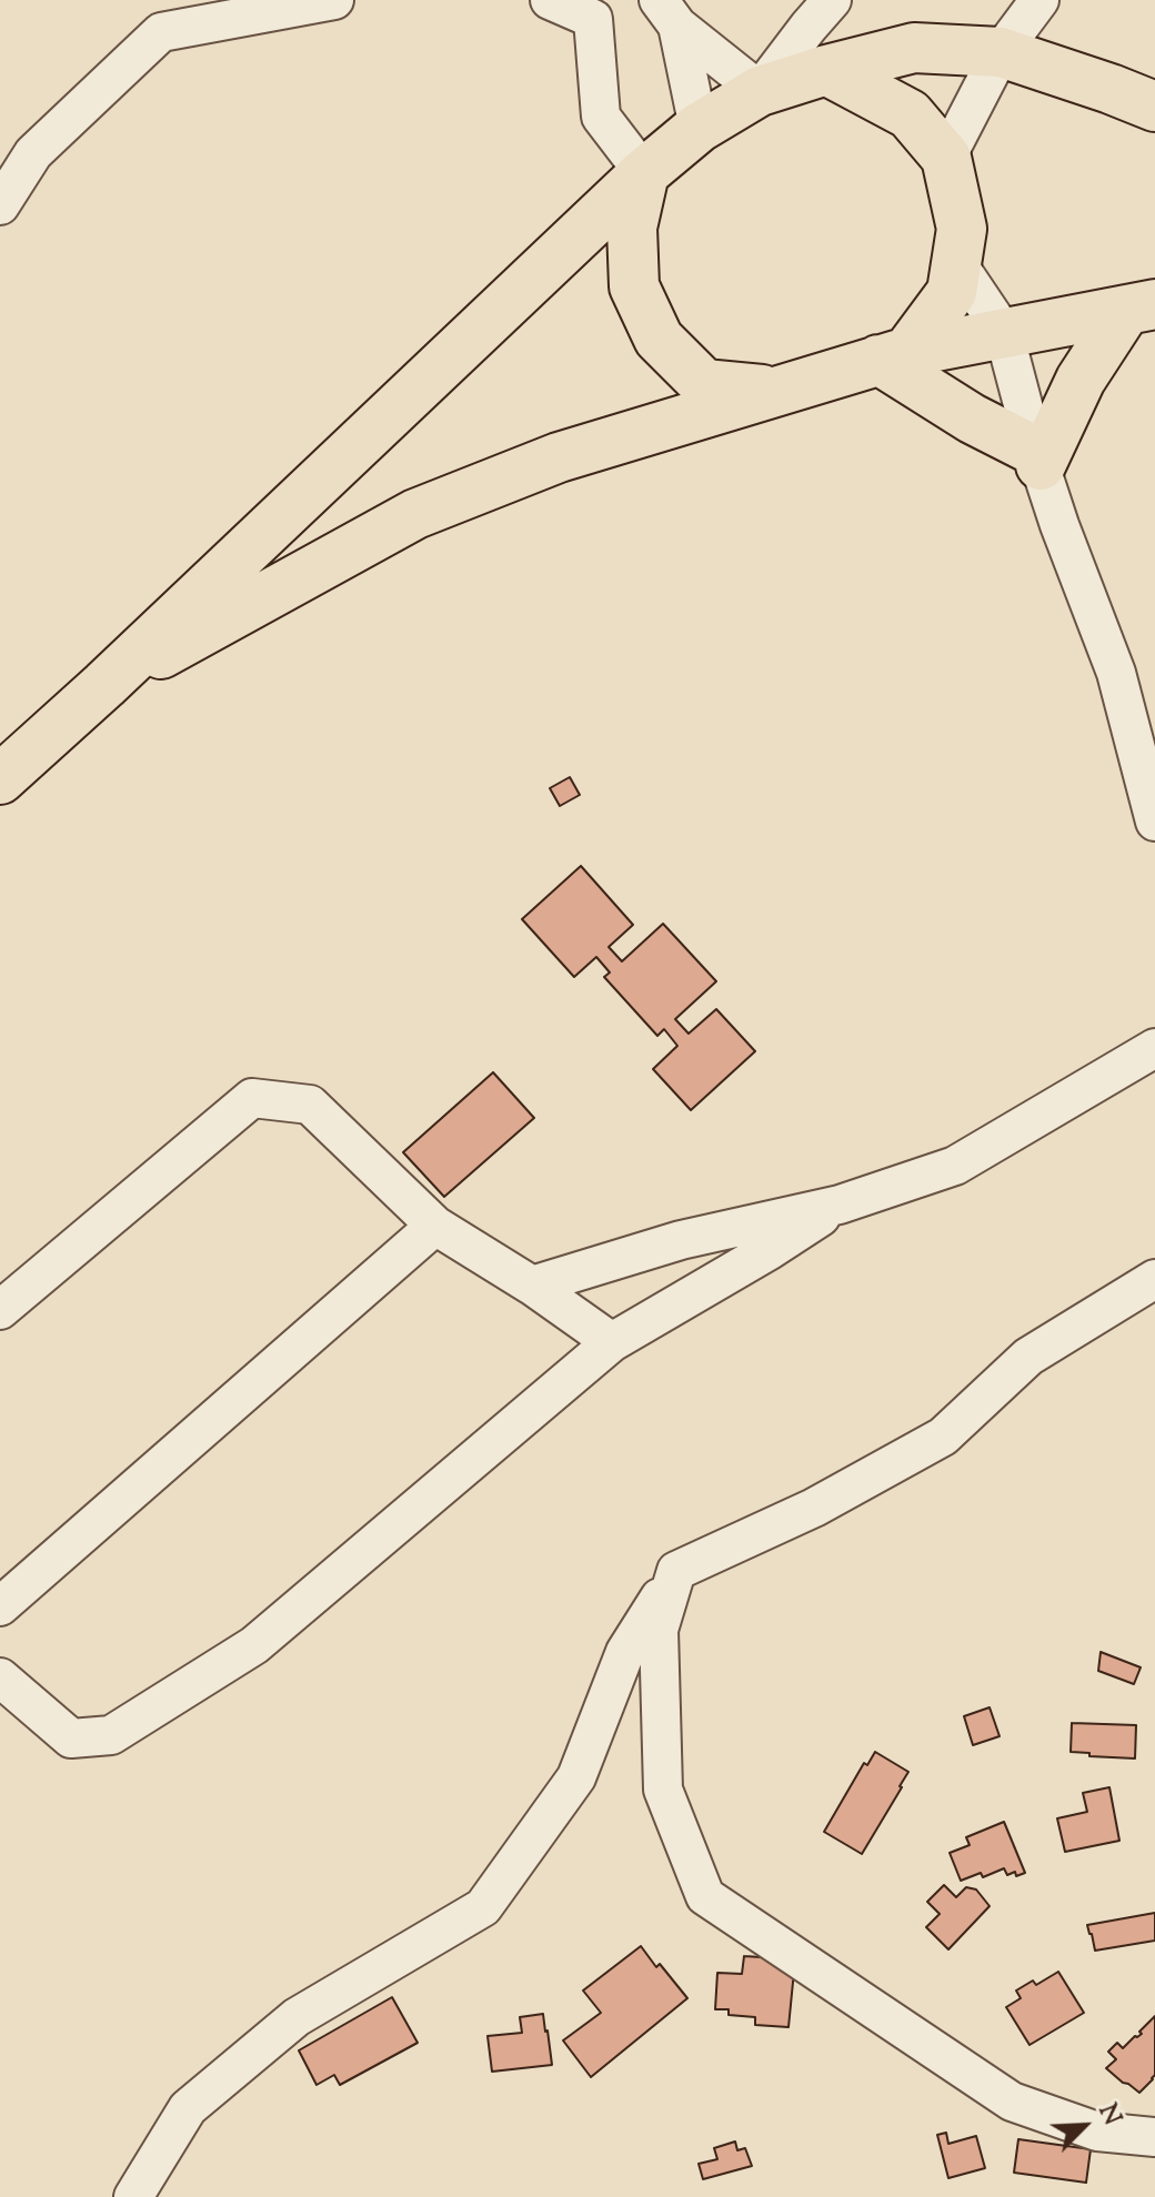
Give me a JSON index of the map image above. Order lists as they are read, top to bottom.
{
  "north": "top right"
}
